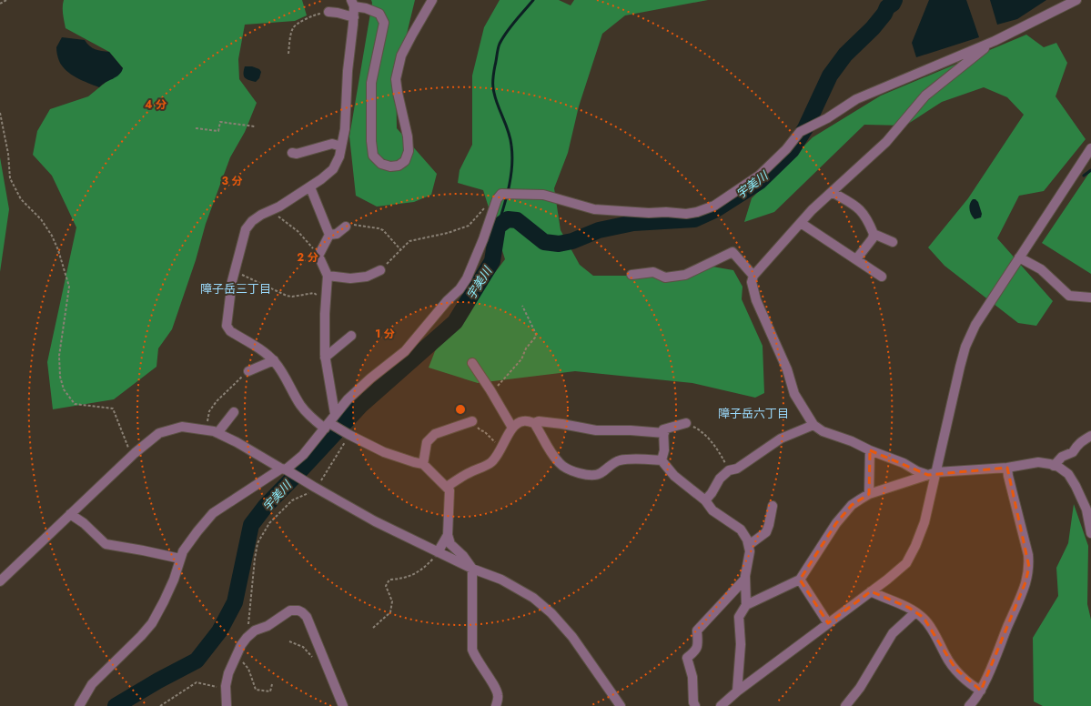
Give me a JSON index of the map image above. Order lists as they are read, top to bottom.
{
  "districts": ["障子岳三丁目", "障子岳六丁目"],
  "water": ["宇美川"],
  "rings": [
    "4 分",
    "3 分",
    "2 分",
    "1 分"
  ]
}
